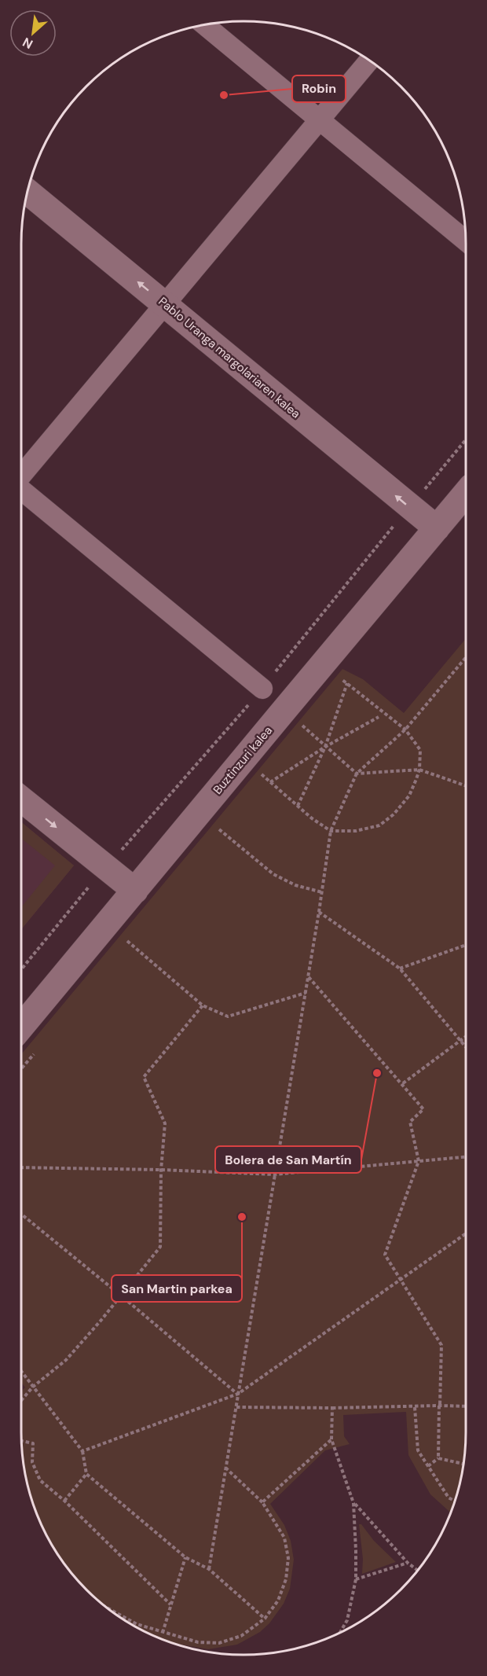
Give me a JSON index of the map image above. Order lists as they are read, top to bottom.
{
  "streets": {
    "street": ["Pablo Uranga margolariaren kalea", "Buztinzuri kalea"]
  },
  "crossings": [
    ["Pablo Uranga margolariaren kalea", "Buztinzuri kalea"]
  ],
  "one_way": ["Pablo Uranga margolariaren kalea"],
  "places": ["Robin", "Bolera de San Martín", "San Martin parkea"],
  "north": "bottom left"
}
